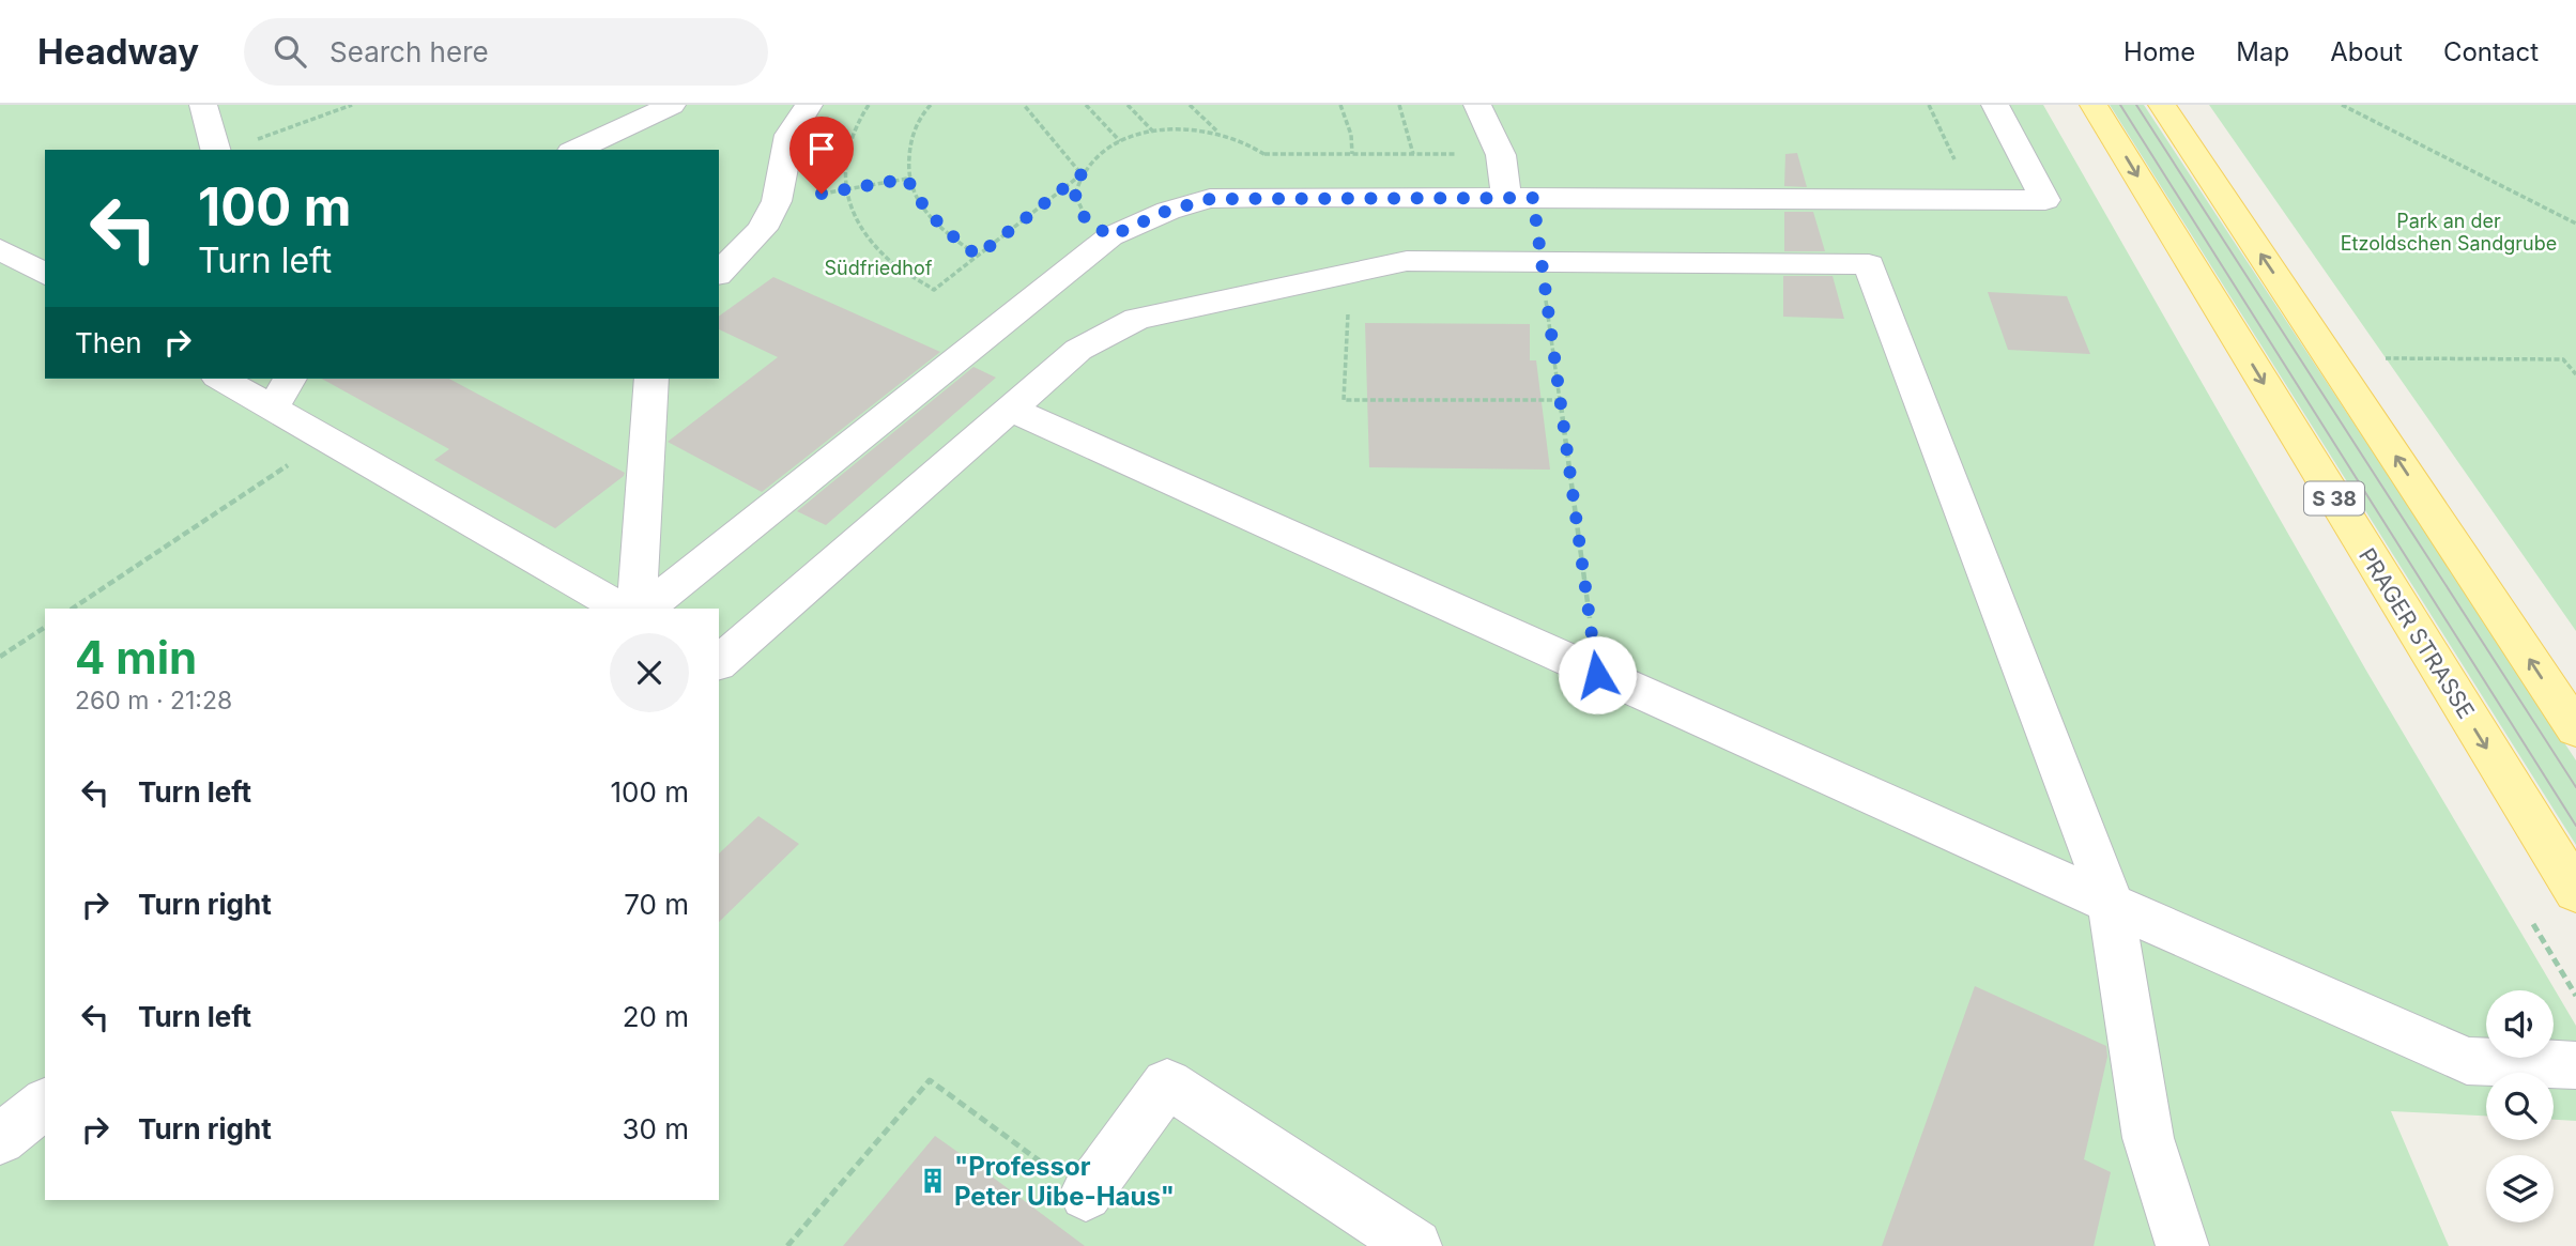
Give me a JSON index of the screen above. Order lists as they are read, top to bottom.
{
  "streets": {
    "main road": ["S 38", "PRAGER STRASSE"]
  },
  "parks": ["Park an der Etzoldschen Sandgrube", "Südfriedhof"],
  "places": {
    "building": ["\"Professor Peter Uibe-Haus\""]
  },
  "page": {
    "header": "Headway",
    "search": "Search here",
    "nav": [
      "Home",
      "Map",
      "About",
      "Contact"
    ],
    "turn": ["100 m", "Turn left"],
    "then": "Then",
    "heading": ["4 min", "260 m · 21:28"],
    "list": [
      {
        "name": "Turn left",
        "value": "100 m"
      },
      {
        "name": "Turn right",
        "value": "70 m"
      },
      {
        "name": "Turn left",
        "value": "20 m"
      },
      {
        "name": "Turn right",
        "value": "30 m"
      }
    ]
  }
}
